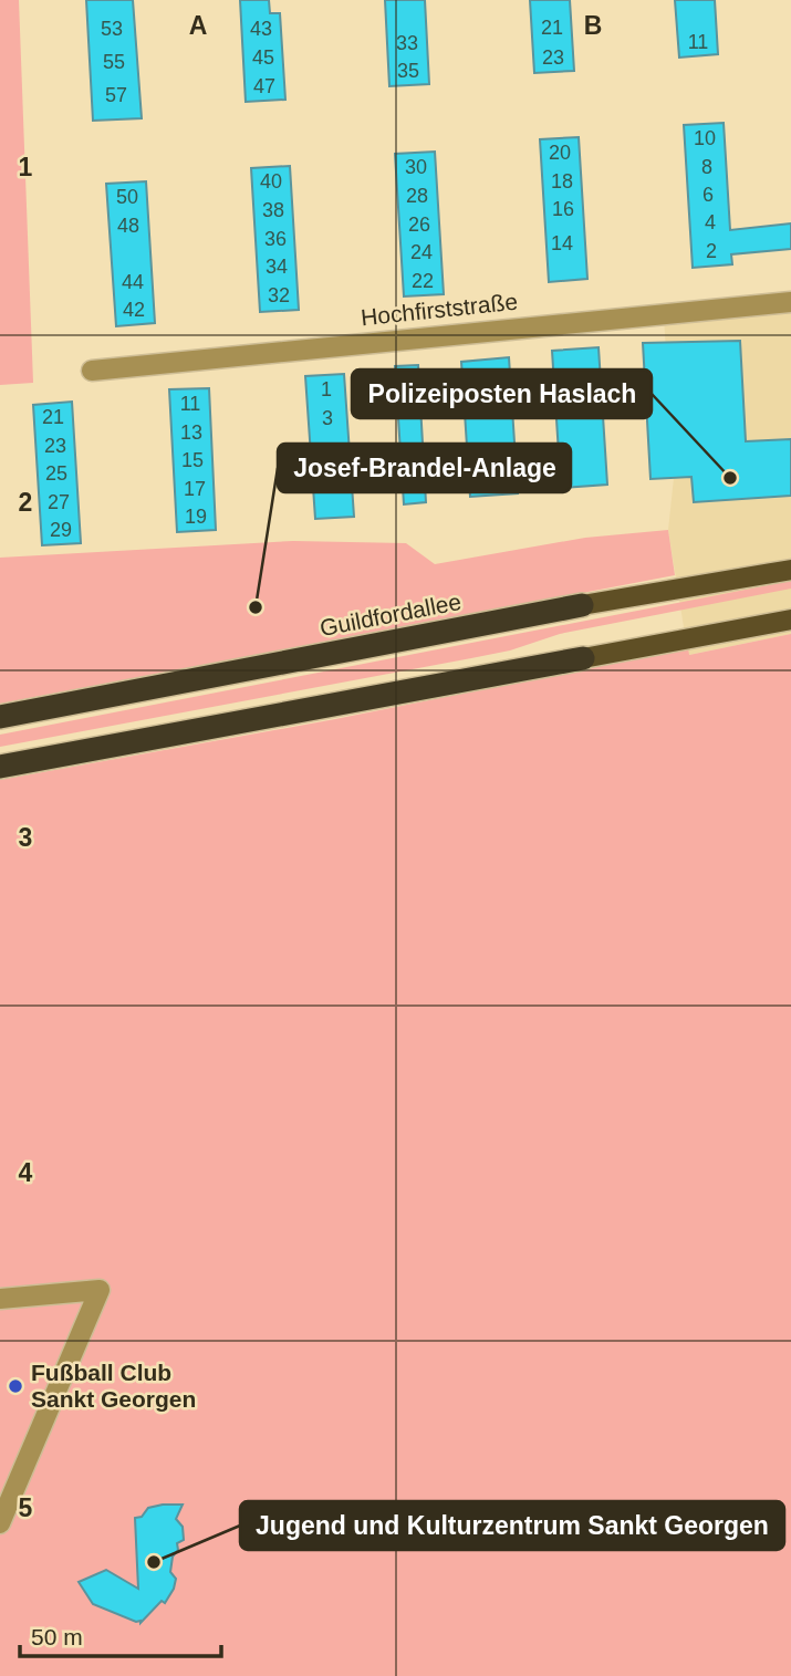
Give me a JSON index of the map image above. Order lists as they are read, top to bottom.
{
  "streets": {
    "highway": ["Guildfordallee"],
    "street": ["Hochfirststraße"]
  },
  "places": [
    "Polizeiposten Haslach",
    "Josef-Brandel-Anlage",
    "Fußball Club Sankt Georgen",
    "Jugend und Kulturzentrum Sankt Georgen"
  ],
  "house_numbers": [
    "21",
    "53",
    "43",
    "11",
    "33",
    "45",
    "23",
    "55",
    "35",
    "47",
    "57",
    "10",
    "20",
    "30",
    "8",
    "40",
    "18",
    "6",
    "28",
    "50",
    "16",
    "38",
    "4",
    "26",
    "48",
    "36",
    "14",
    "2",
    "24",
    "34",
    "22",
    "44",
    "32",
    "42",
    "1",
    "11",
    "21",
    "3",
    "13",
    "23",
    "15",
    "25",
    "17",
    "27",
    "19",
    "29"
  ],
  "scale_bar": "50 m",
  "grid": {
    "columns": ["A", "B"],
    "rows": [
      "1",
      "2",
      "3",
      "4",
      "5"
    ]
  }
}
